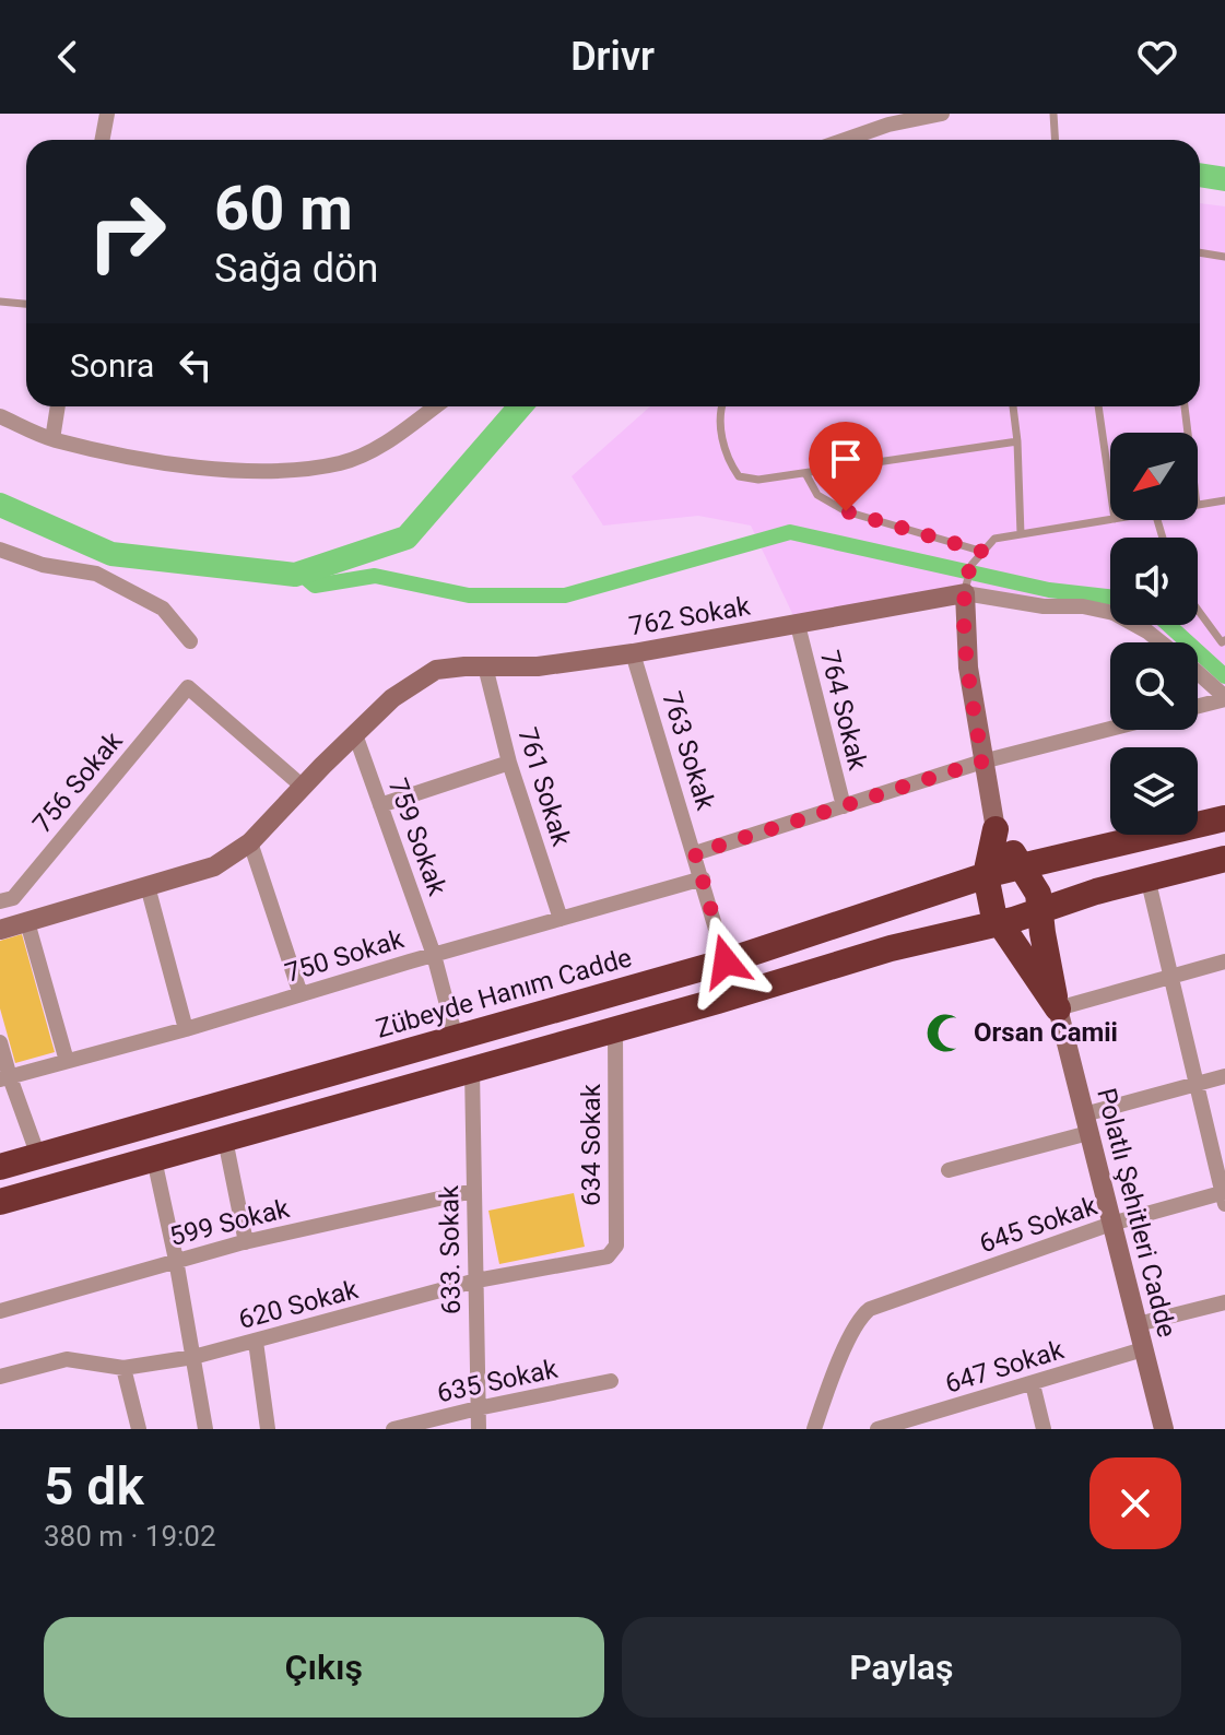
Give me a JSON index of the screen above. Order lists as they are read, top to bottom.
{
  "streets": {
    "highway": ["Zübeyde Hanım Cadde"],
    "street": [
      "762 Sokak",
      "764 Sokak",
      "763 Sokak",
      "756 Sokak",
      "761 Sokak",
      "759 Sokak",
      "750 Sokak",
      "634 Sokak",
      "Polatlı Şehitleri Cadde",
      "599 Sokak",
      "645 Sokak",
      "633. Sokak",
      "620 Sokak",
      "647 Sokak",
      "635 Sokak"
    ]
  },
  "crossings": [
    ["762 Sokak", "764 Sokak"],
    ["762 Sokak", "763 Sokak"],
    ["762 Sokak", "761 Sokak"],
    ["762 Sokak", "759 Sokak"],
    ["763 Sokak", "750 Sokak"],
    ["763 Sokak", "Zübeyde Hanım Cadde"],
    ["761 Sokak", "750 Sokak"],
    ["759 Sokak", "750 Sokak"],
    ["759 Sokak", "Zübeyde Hanım Cadde"],
    ["634 Sokak", "620 Sokak"],
    ["Polatlı Şehitleri Cadde", "645 Sokak"],
    ["Polatlı Şehitleri Cadde", "647 Sokak"],
    ["599 Sokak", "633. Sokak"],
    ["633. Sokak", "620 Sokak"],
    ["633. Sokak", "635 Sokak"]
  ],
  "places": {
    "mosque": ["Orsan Camii"]
  },
  "north": "bottom left",
  "page": {
    "header": "Drivr",
    "turn": ["60 m", "Sağa dön"],
    "then": "Sonra",
    "heading": ["5 dk", "380 m · 19:02"],
    "buttons": ["Çıkış", "Paylaş"]
  }
}
